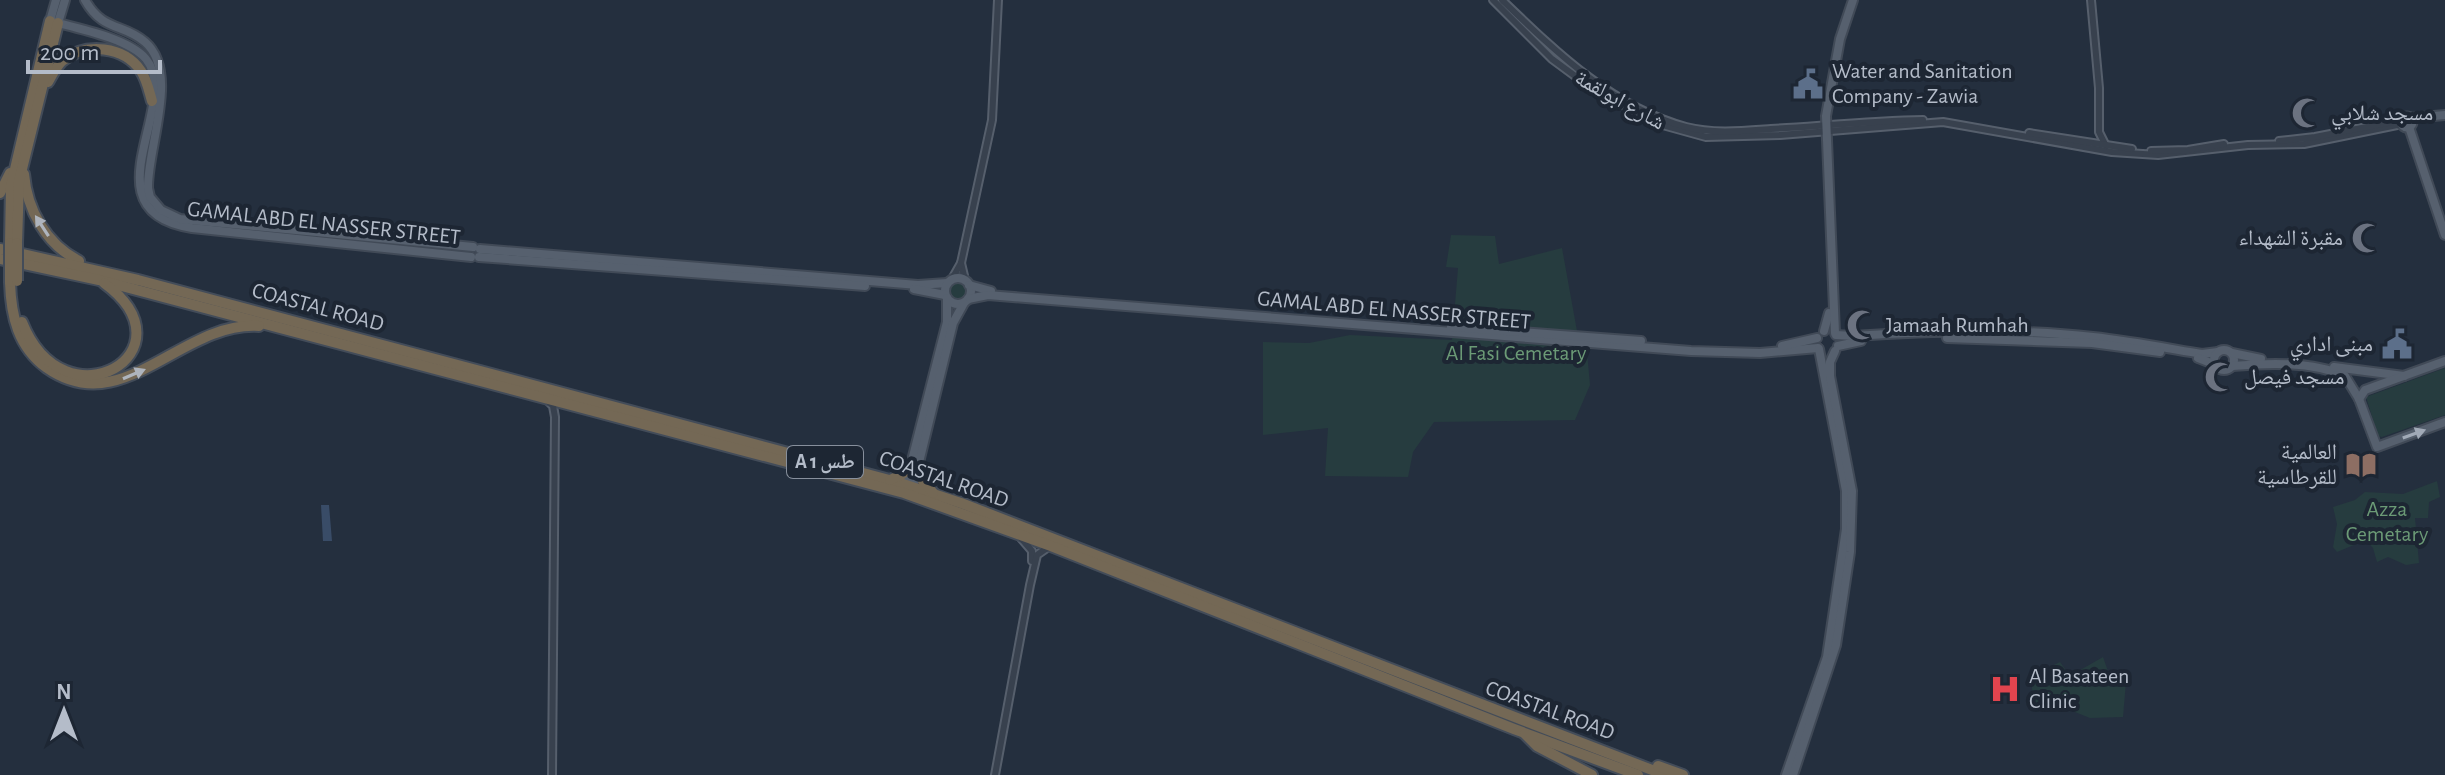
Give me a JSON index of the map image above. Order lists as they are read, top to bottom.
{
  "streets": {
    "highway": ["COASTAL ROAD", "A 1 طس"],
    "main road": ["GAMAL ABD EL NASSER STREET"],
    "street": ["شارع ابولقمة"]
  },
  "parks": ["Al Fasi Cemetary", "Azza Cemetary"],
  "places": {
    "public building": ["Water and Sanitation Company - Zawia", "مبنى اداري"],
    "mosque": [
      "مسجد شلابي",
      "مقبرة الشهداء",
      "Jamaah Rumhah",
      "مسجد فيصل"
    ],
    "library": ["العالمية للقرطاسية"],
    "hospital": ["Al Basateen Clinic"]
  },
  "scale_bar": "200 m",
  "north": "top"
}
